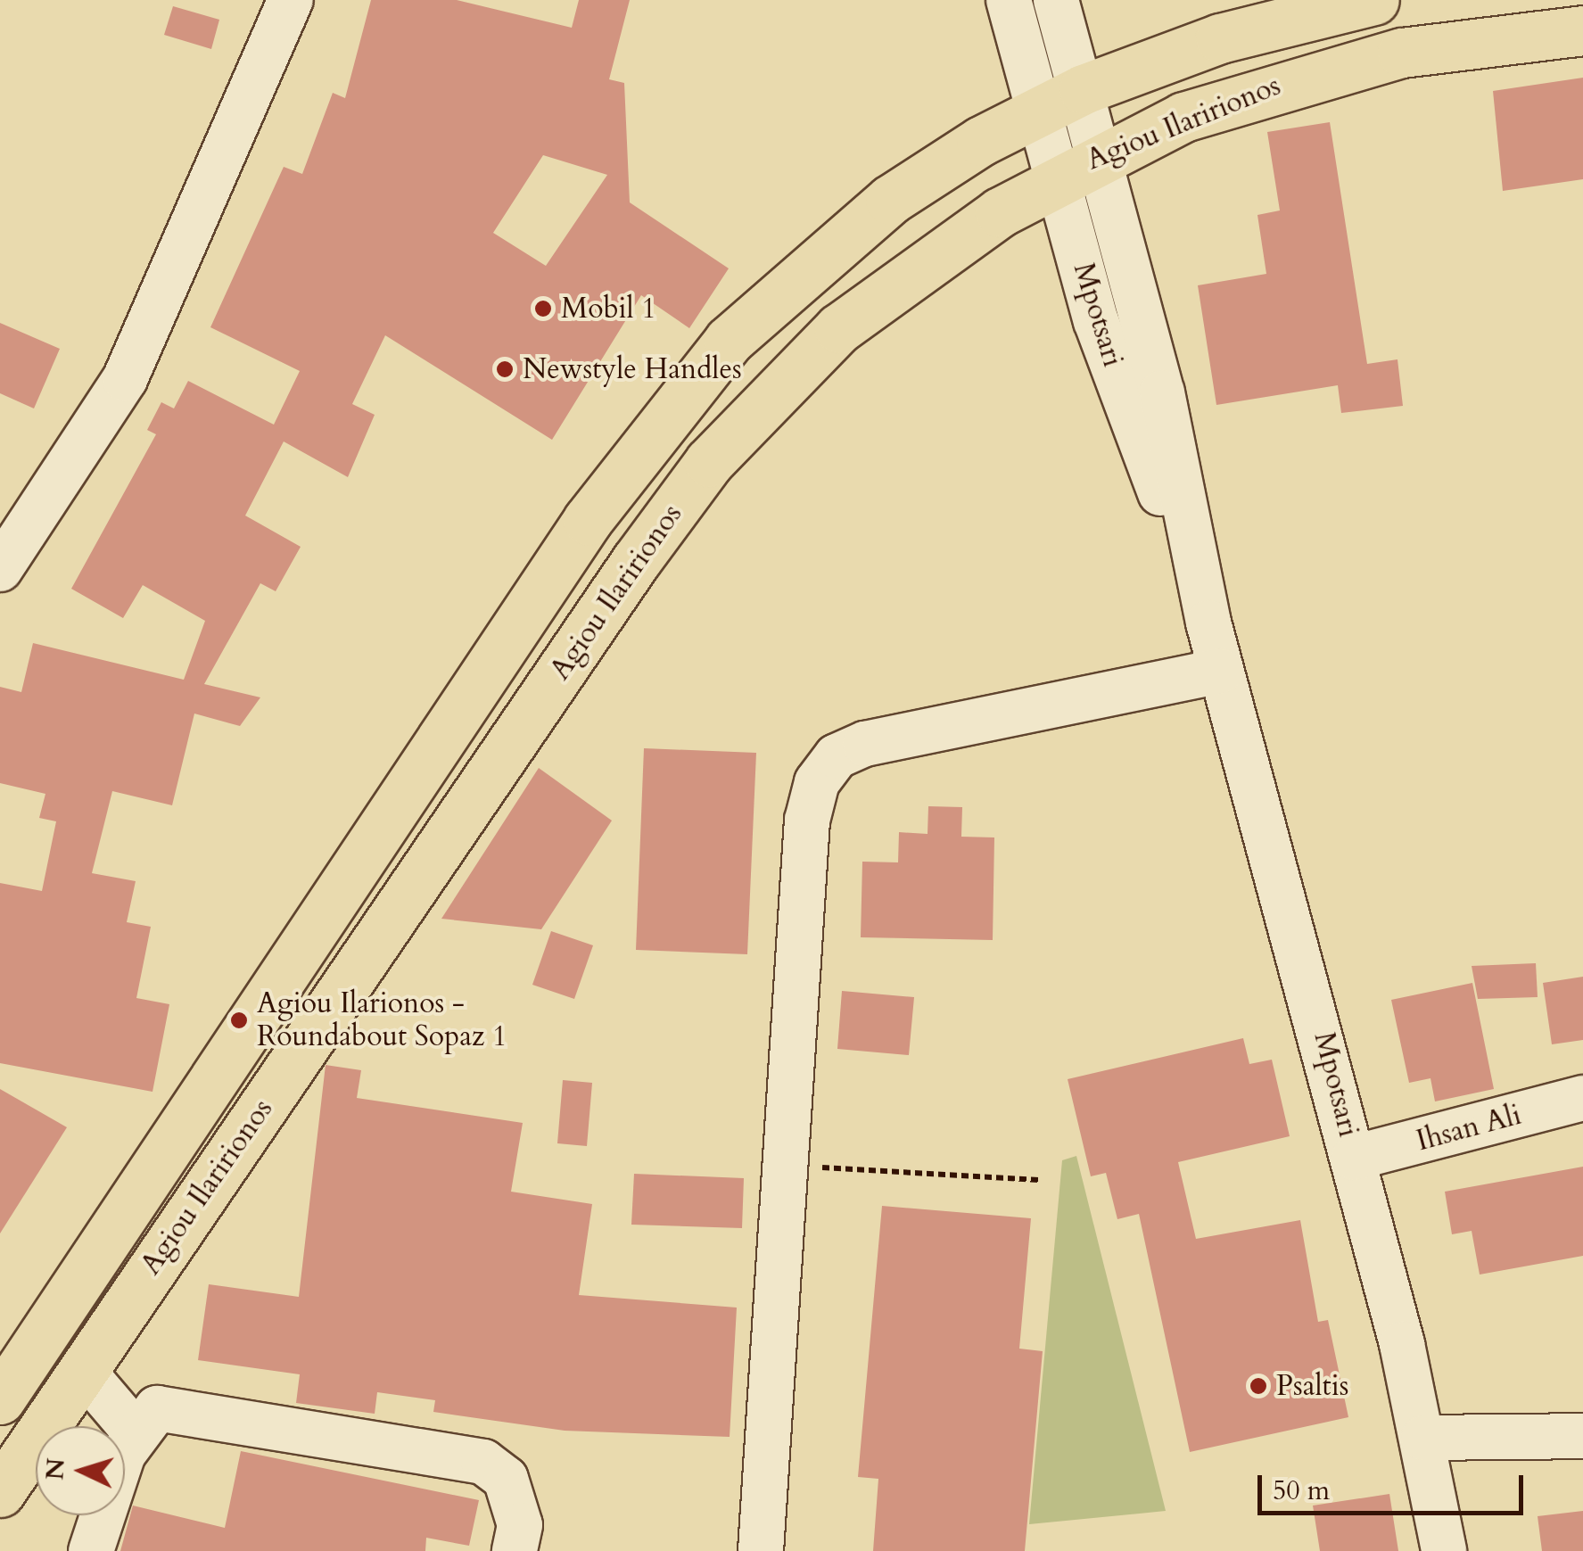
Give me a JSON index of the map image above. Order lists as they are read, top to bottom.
{
  "streets": {
    "main road": ["Agiou Ilaririonos"],
    "street": ["Mpotsari", "Ihsan Ali"]
  },
  "crossings": [
    ["Agiou Ilaririonos", "Mpotsari"],
    ["Mpotsari", "Ihsan Ali"]
  ],
  "places": [
    "Mobil 1",
    "Newstyle Handles",
    "Agiou Ilarionos - Roundabout Sopaz 1",
    "Psaltis"
  ],
  "scale_bar": "50 m",
  "north": "left"
}
